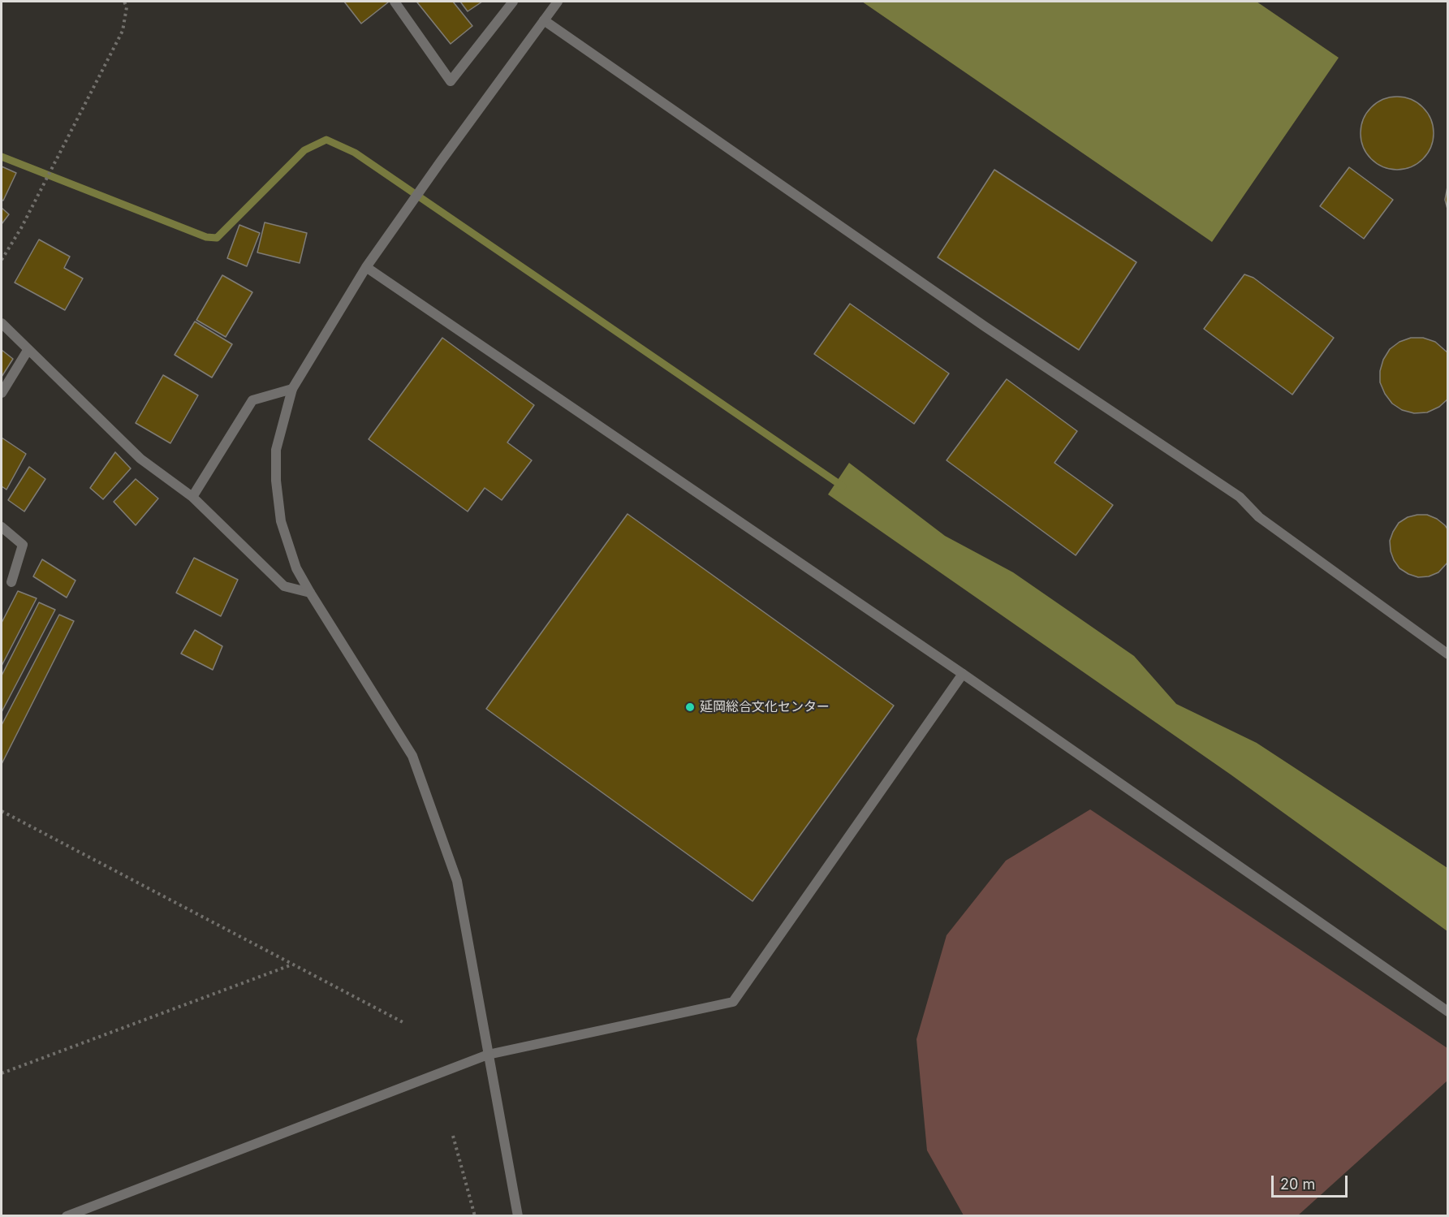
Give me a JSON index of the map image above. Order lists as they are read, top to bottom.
{
  "places": ["延岡総合文化センター"],
  "scale_bar": "20 m"
}
